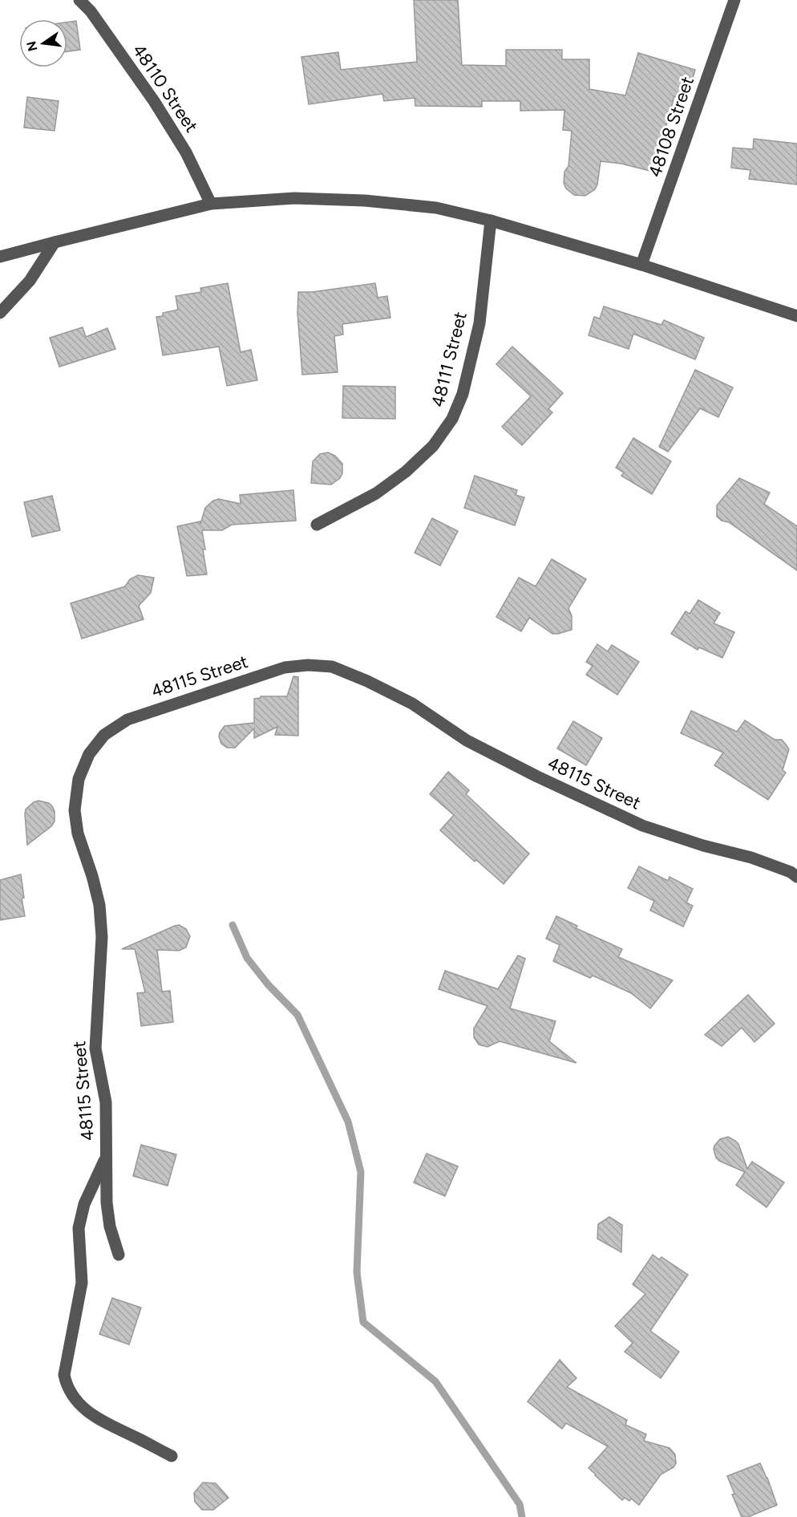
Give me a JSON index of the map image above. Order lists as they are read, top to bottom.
{
  "streets": {
    "street": [
      "48110 Street",
      "48108 Street",
      "48111 Street",
      "48115 Street"
    ]
  },
  "north": "left"
}
